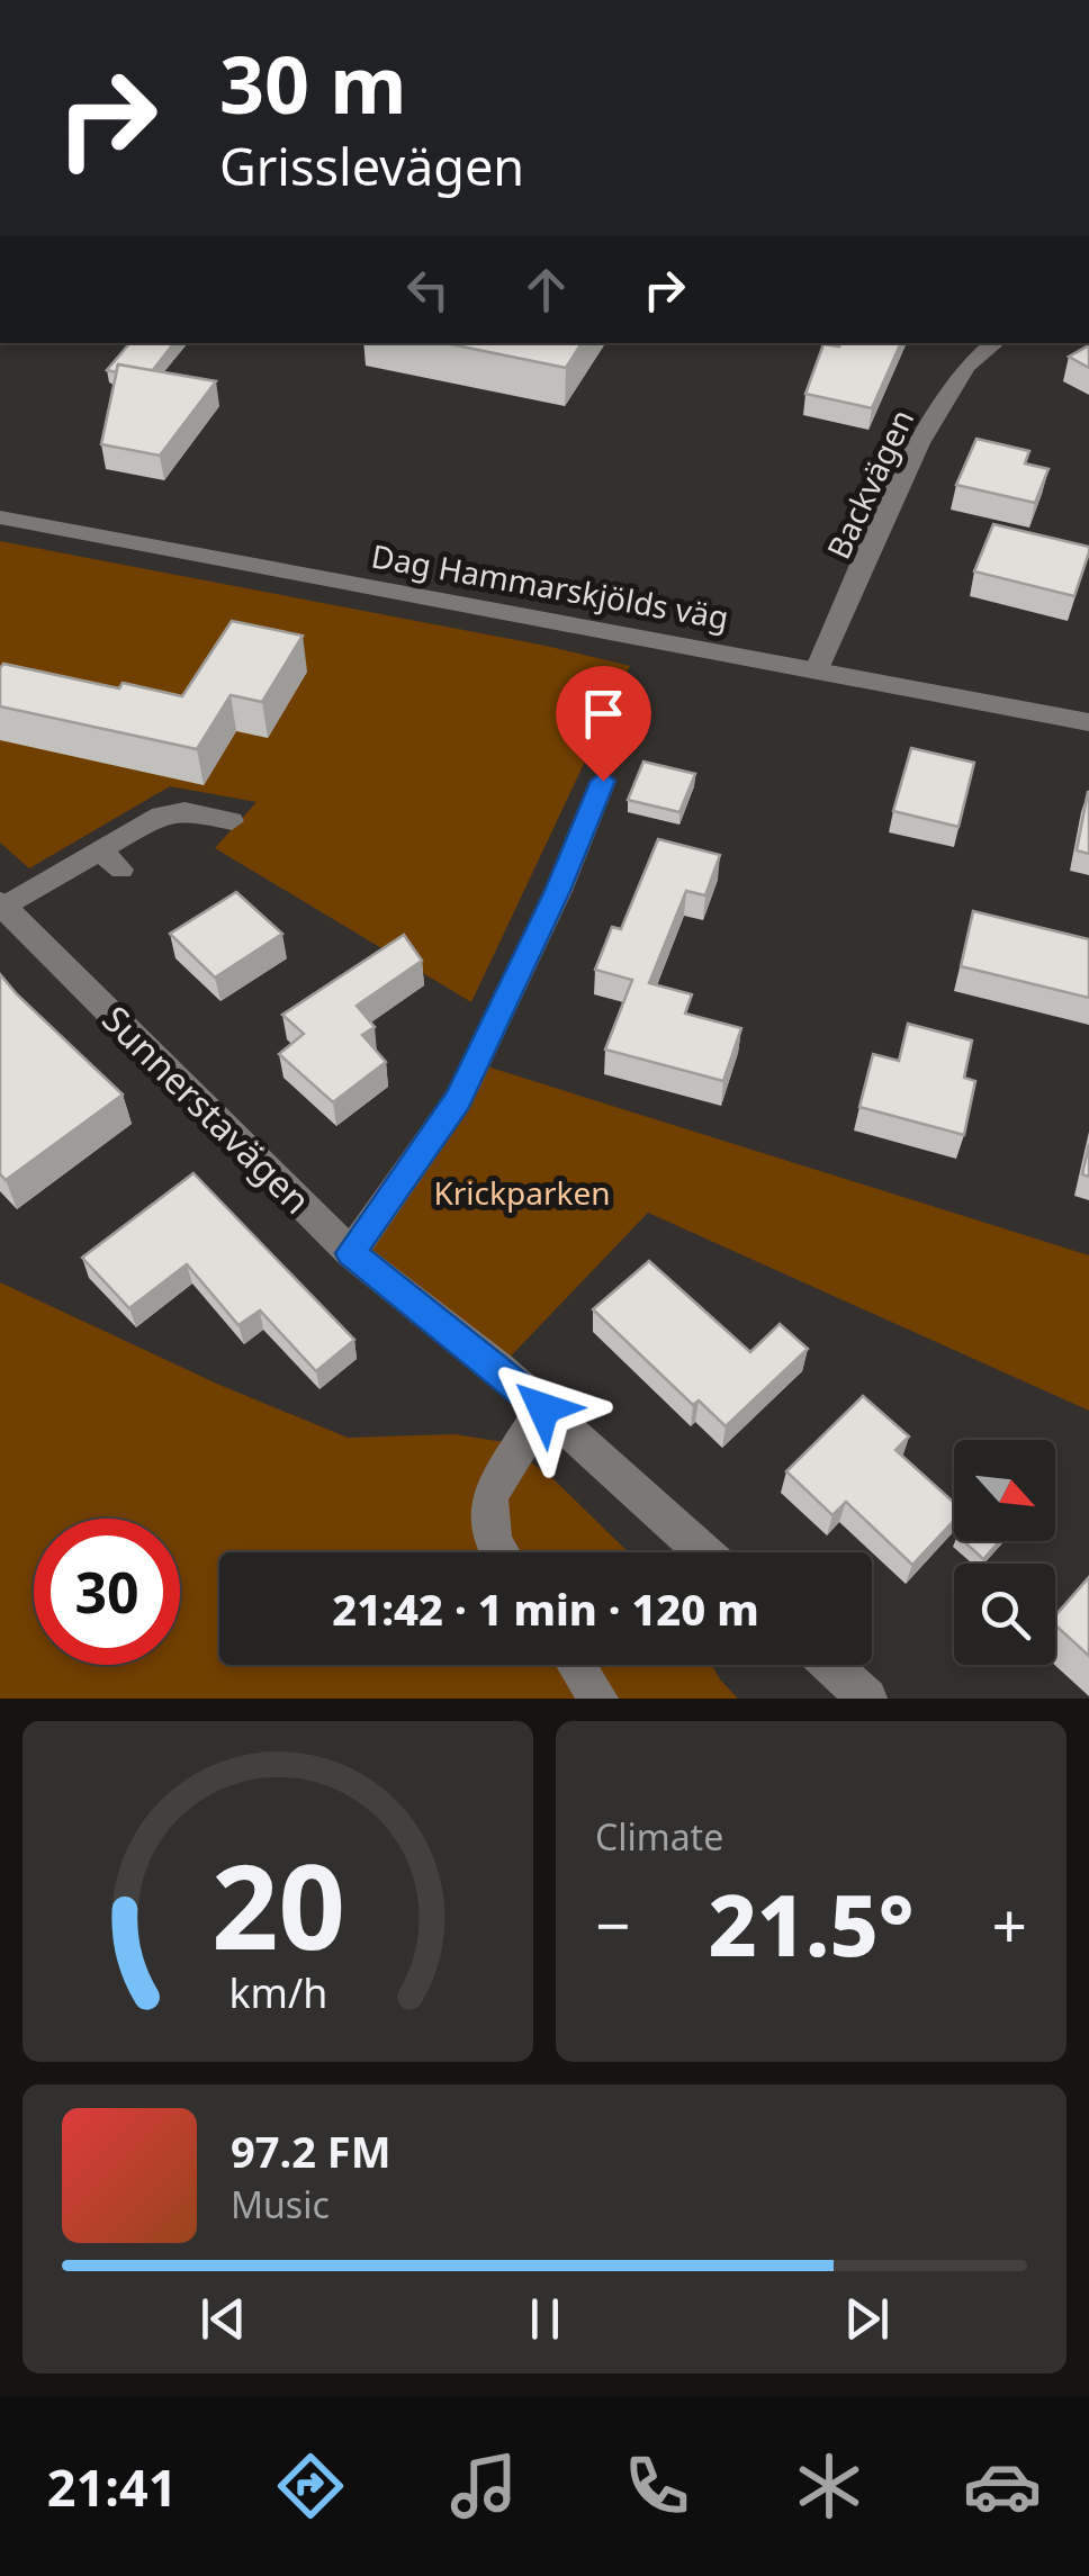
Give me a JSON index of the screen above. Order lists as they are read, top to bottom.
{
  "streets": {
    "street": ["Backvägen", "Dag Hammarskjölds väg", "Sunnerstavägen"]
  },
  "crossings": [
    ["Backvägen", "Dag Hammarskjölds väg"]
  ],
  "parks": ["Krickparken"],
  "north": "bottom right",
  "page": {
    "turn": ["30 m", "Grisslevägen"],
    "limit": "30",
    "trip": "21:42 · 1 min · 120 m",
    "tile": "Climate",
    "heat": ["−", "21.5°", "+"],
    "song": ["97.2 FM", "Music"],
    "tabs": "21:41",
    "gauge": ["20", "km/h"]
  }
}
